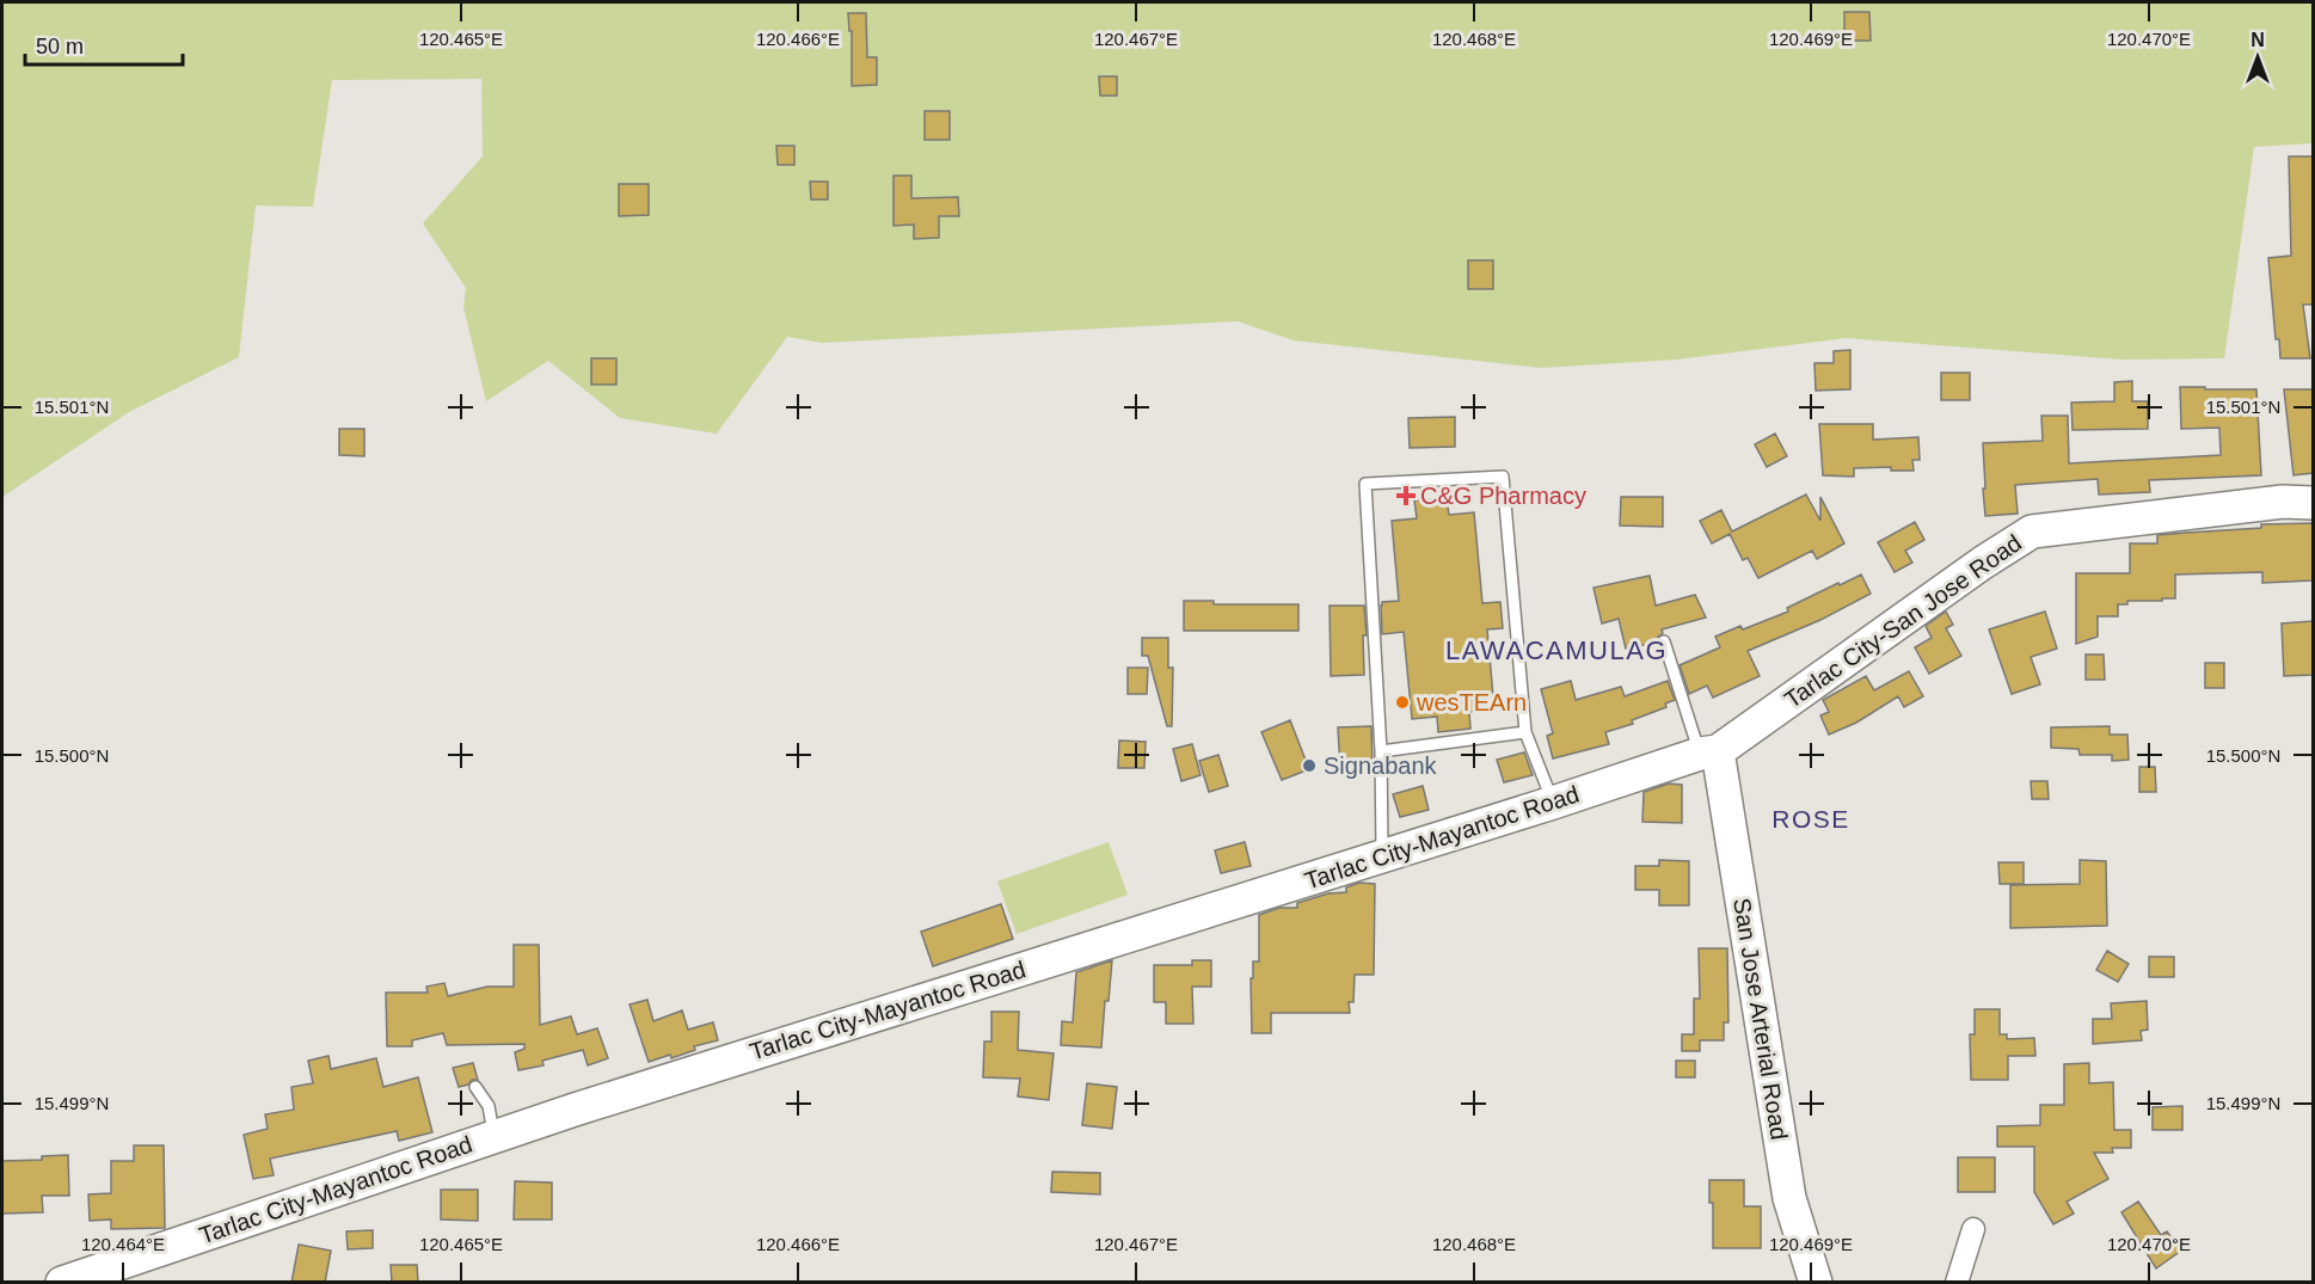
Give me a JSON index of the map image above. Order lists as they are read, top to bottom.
{
  "streets": {
    "main road": ["Tarlac City-San Jose Road", "Tarlac City-Mayantoc Road", "San Jose Arterial Road"]
  },
  "crossings": [
    ["Tarlac City-San Jose Road", "Tarlac City-Mayantoc Road"],
    ["Tarlac City-San Jose Road", "San Jose Arterial Road"],
    ["Tarlac City-Mayantoc Road", "San Jose Arterial Road"]
  ],
  "districts": ["LAWACAMULAG", "ROSE"],
  "places": {
    "health": ["C&G Pharmacy"],
    "other": ["wesTEArn", "Signabank"]
  },
  "scale_bar": "50 m",
  "north": "top",
  "coordinates": [
    "120.465°E",
    "120.466°E",
    "120.467°E",
    "120.468°E",
    "120.469°E",
    "120.470°E",
    "15.501°N",
    "15.500°N",
    "15.499°N",
    "120.464°E"
  ]
}
